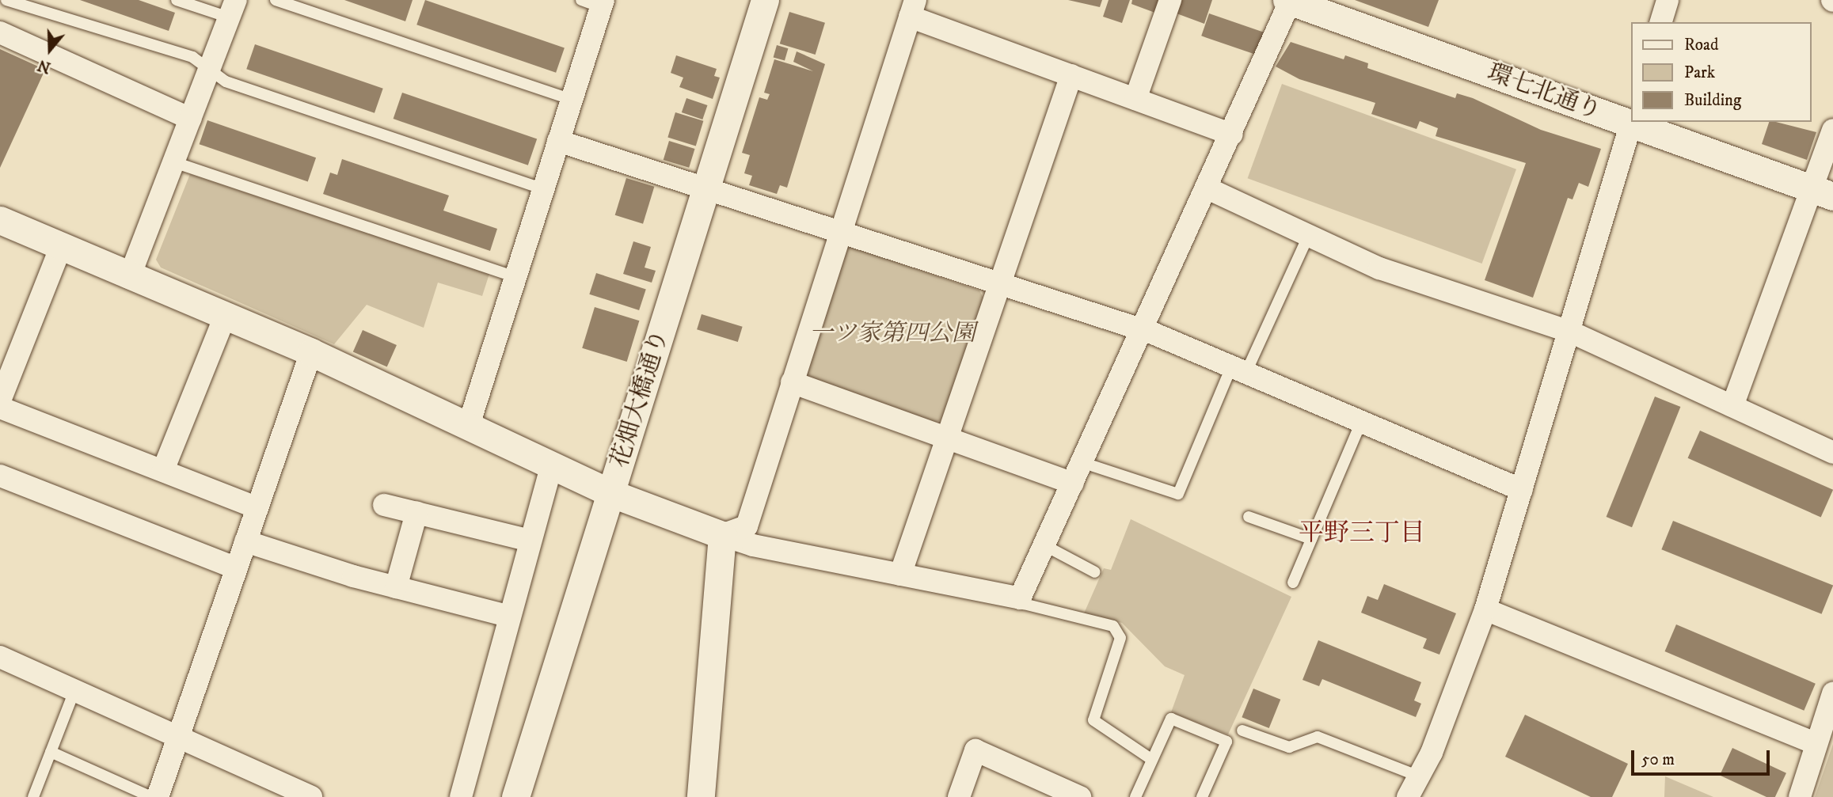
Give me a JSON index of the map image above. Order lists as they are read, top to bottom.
{
  "streets": {
    "street": ["環七北通り", "花畑大橋通り"]
  },
  "districts": ["平野三丁目"],
  "parks": ["一ツ家第四公園"],
  "legend": ["Road", "Park", "Building"],
  "scale_bar": "50 m",
  "north": "bottom"
}
